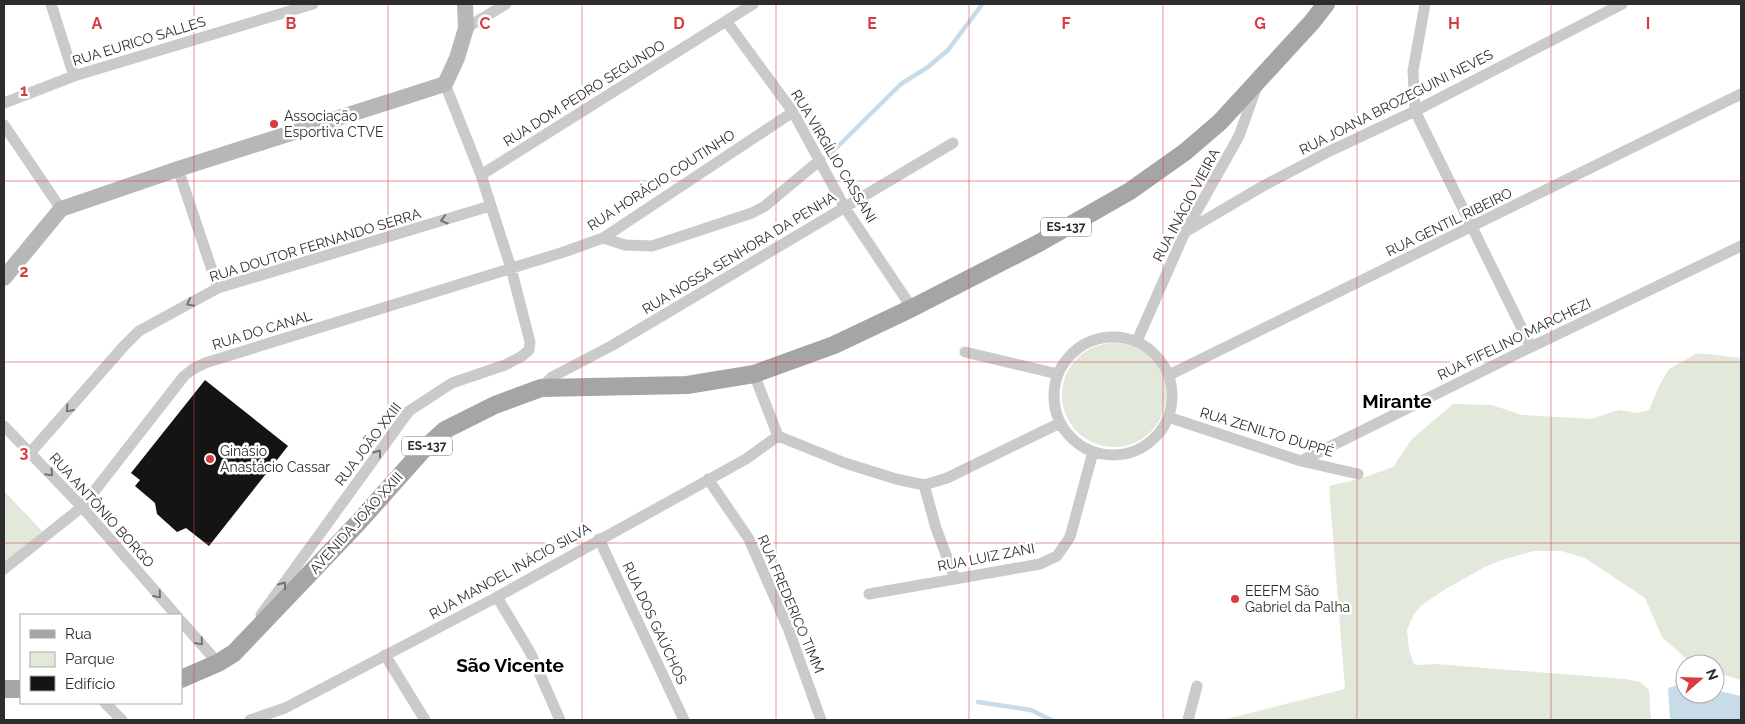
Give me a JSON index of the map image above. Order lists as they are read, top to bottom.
{
  "streets": {
    "main road": ["ES-137", "AVENIDA JOÃO XXIII"],
    "street": [
      "RUA EURICO SALLES",
      "RUA DOM PEDRO SEGUNDO",
      "RUA JOANA BROZEGUINI NEVES",
      "RUA VIRGÍLIO CASSANI",
      "RUA HORÁCIO COUTINHO",
      "RUA INÁCIO VIEIRA",
      "RUA GENTIL RIBEIRO",
      "RUA DOUTOR FERNANDO SERRA",
      "RUA NOSSA SENHORA DA PENHA",
      "RUA DO CANAL",
      "RUA FIFELINO MARCHEZI",
      "RUA ZENILTO DUPPÉ",
      "RUA JOÃO XXIII",
      "RUA ANTÔNIO BORGO",
      "RUA LUIZ ZANI",
      "RUA MANOEL INÁCIO SILVA",
      "RUA FREDERICO TIMM",
      "RUA DOS GAÚCHOS"
    ]
  },
  "crossings": [
    ["RUA DOM PEDRO SEGUNDO", "RUA VIRGÍLIO CASSANI"],
    ["RUA JOANA BROZEGUINI NEVES", "RUA INÁCIO VIEIRA"],
    ["RUA VIRGÍLIO CASSANI", "RUA HORÁCIO COUTINHO"],
    ["RUA VIRGÍLIO CASSANI", "ES-137"],
    ["RUA VIRGÍLIO CASSANI", "RUA NOSSA SENHORA DA PENHA"],
    ["RUA HORÁCIO COUTINHO", "RUA DO CANAL"],
    ["RUA HORÁCIO COUTINHO", "RUA JOÃO XXIII"],
    ["RUA INÁCIO VIEIRA", "RUA GENTIL RIBEIRO"],
    ["RUA INÁCIO VIEIRA", "ES-137"],
    ["RUA INÁCIO VIEIRA", "RUA ZENILTO DUPPÉ"],
    ["RUA INÁCIO VIEIRA", "RUA LUIZ ZANI"],
    ["RUA GENTIL RIBEIRO", "RUA ZENILTO DUPPÉ"],
    ["RUA GENTIL RIBEIRO", "RUA LUIZ ZANI"],
    ["ES-137", "AVENIDA JOÃO XXIII"],
    ["RUA DOUTOR FERNANDO SERRA", "RUA ANTÔNIO BORGO"],
    ["RUA NOSSA SENHORA DA PENHA", "AVENIDA JOÃO XXIII"],
    ["RUA DO CANAL", "RUA JOÃO XXIII"],
    ["RUA DO CANAL", "RUA ANTÔNIO BORGO"],
    ["RUA FIFELINO MARCHEZI", "RUA ZENILTO DUPPÉ"],
    ["RUA ZENILTO DUPPÉ", "RUA LUIZ ZANI"],
    ["RUA JOÃO XXIII", "AVENIDA JOÃO XXIII"],
    ["RUA MANOEL INÁCIO SILVA", "RUA FREDERICO TIMM"],
    ["RUA MANOEL INÁCIO SILVA", "RUA DOS GAÚCHOS"]
  ],
  "one_way": ["RUA DOUTOR FERNANDO SERRA", "RUA JOÃO XXIII", "RUA ANTÔNIO BORGO"],
  "districts": ["Mirante", "São Vicente"],
  "places": ["Associação Esportiva CTVE", "Ginásio Anastácio Cassar", "EEEFM São Gabriel da Palha"],
  "legend": ["Rua", "Parque", "Edifício"],
  "north": "right",
  "grid": {
    "columns": [
      "A",
      "B",
      "C",
      "D",
      "E",
      "F",
      "G",
      "H",
      "I"
    ],
    "rows": ["1", "2", "3"]
  }
}
